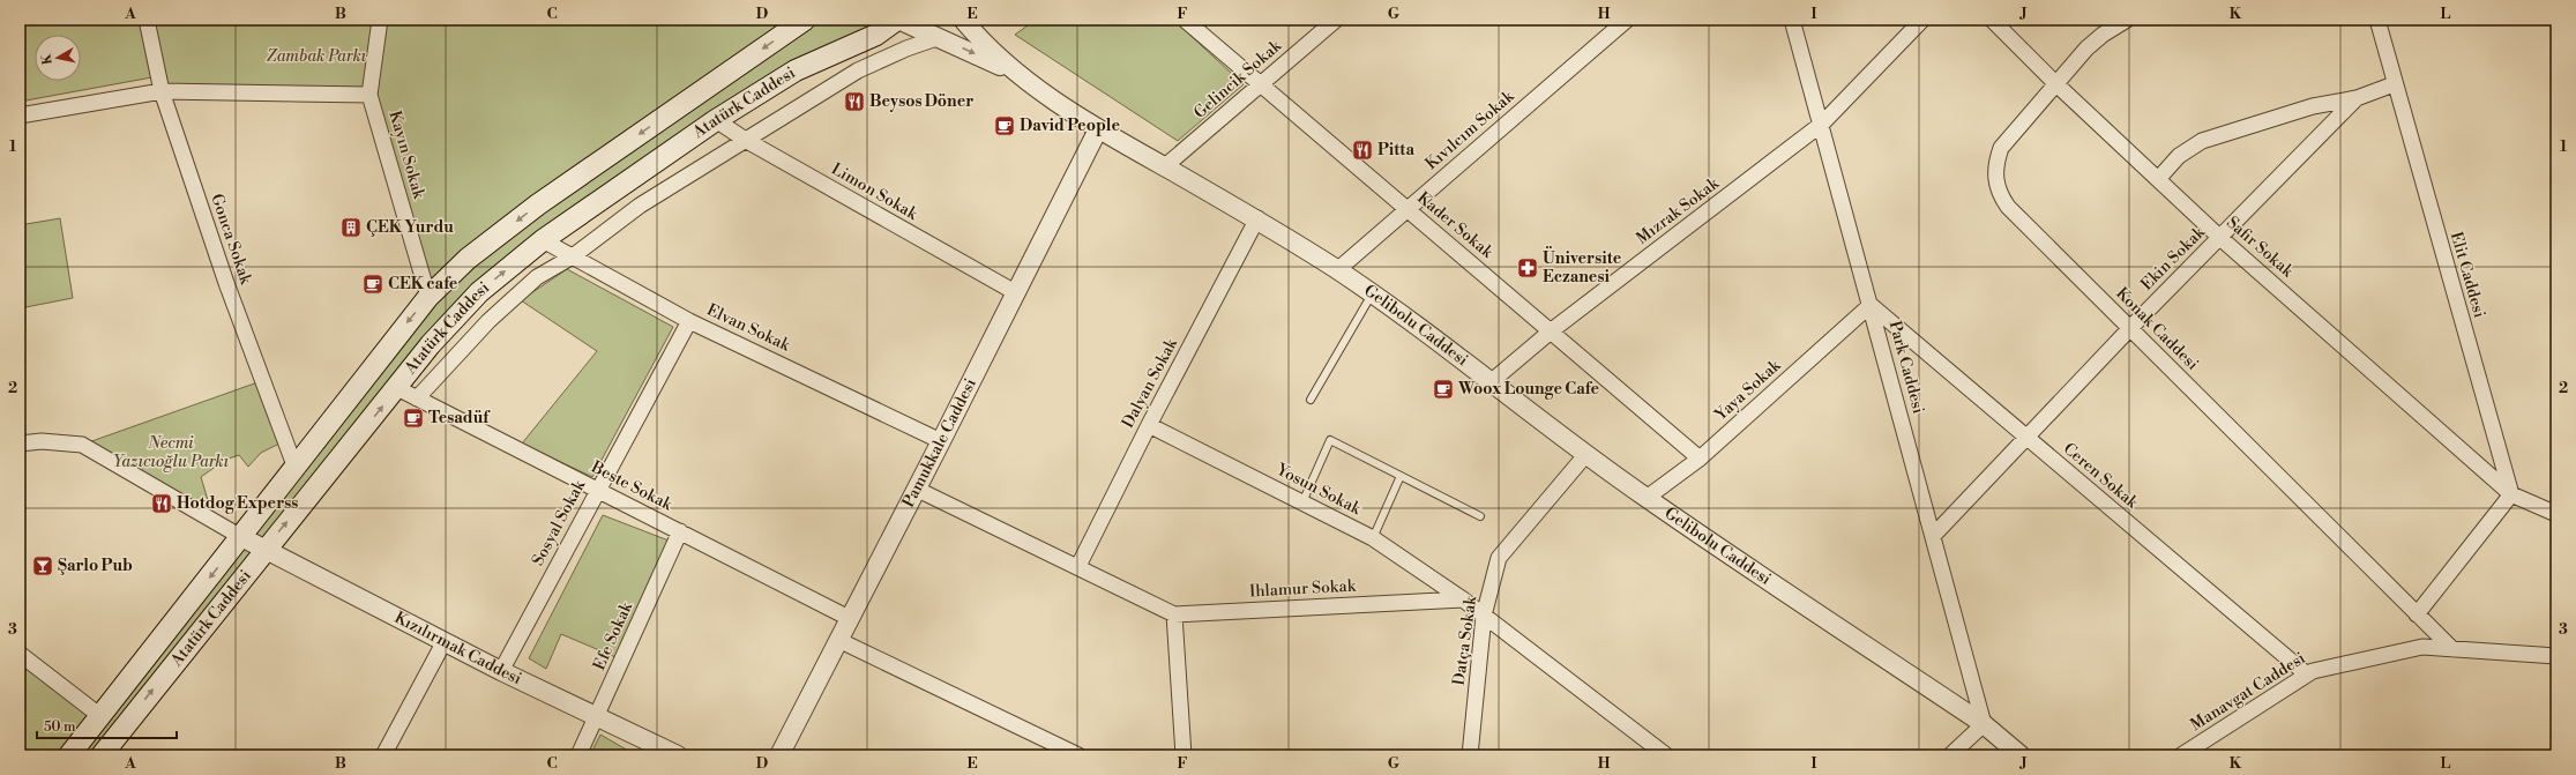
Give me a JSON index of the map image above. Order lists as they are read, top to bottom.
{
  "streets": {
    "main road": ["Atatürk Caddesi"],
    "street": [
      "Gelincik Sokak",
      "Kıvılcım Sokak",
      "Kayın Sokak",
      "Limon Sokak",
      "Mızrak Sokak",
      "Kader Sokak",
      "Gonca Sokak",
      "Safir Sokak",
      "Ekin Sokak",
      "Elit Caddesi",
      "Gelibolu Caddesi",
      "Elvan Sokak",
      "Konak Caddesi",
      "Park Caddesi",
      "Dalyan Sokak",
      "Yaya Sokak",
      "Pamukkale Caddesi",
      "Ceren Sokak",
      "Beste Sokak",
      "Yosun Sokak",
      "Sosyal Sokak",
      "Ihlamur Sokak",
      "Efe Sokak",
      "Datça Sokak",
      "Kızılırmak Caddesi",
      "Manavgat Caddesi"
    ]
  },
  "crossings": [
    ["Gelincik Sokak", "Kader Sokak"],
    ["Gelincik Sokak", "Gelibolu Caddesi"],
    ["Atatürk Caddesi", "Kayın Sokak"],
    ["Atatürk Caddesi", "Limon Sokak"],
    ["Atatürk Caddesi", "Gonca Sokak"],
    ["Atatürk Caddesi", "Elvan Sokak"],
    ["Atatürk Caddesi", "Beste Sokak"],
    ["Atatürk Caddesi", "Kızılırmak Caddesi"],
    ["Kıvılcım Sokak", "Kader Sokak"],
    ["Kıvılcım Sokak", "Gelibolu Caddesi"],
    ["Limon Sokak", "Pamukkale Caddesi"],
    ["Mızrak Sokak", "Kader Sokak"],
    ["Mızrak Sokak", "Gelibolu Caddesi"],
    ["Mızrak Sokak", "Park Caddesi"],
    ["Kader Sokak", "Yaya Sokak"],
    ["Safir Sokak", "Ekin Sokak"],
    ["Safir Sokak", "Elit Caddesi"],
    ["Safir Sokak", "Konak Caddesi"],
    ["Ekin Sokak", "Elit Caddesi"],
    ["Ekin Sokak", "Konak Caddesi"],
    ["Ekin Sokak", "Park Caddesi"],
    ["Ekin Sokak", "Ceren Sokak"],
    ["Gelibolu Caddesi", "Park Caddesi"],
    ["Gelibolu Caddesi", "Dalyan Sokak"],
    ["Gelibolu Caddesi", "Yaya Sokak"],
    ["Gelibolu Caddesi", "Pamukkale Caddesi"],
    ["Gelibolu Caddesi", "Datça Sokak"],
    ["Elvan Sokak", "Pamukkale Caddesi"],
    ["Elvan Sokak", "Sosyal Sokak"],
    ["Konak Caddesi", "Manavgat Caddesi"],
    ["Park Caddesi", "Yaya Sokak"],
    ["Park Caddesi", "Ceren Sokak"],
    ["Dalyan Sokak", "Yosun Sokak"],
    ["Dalyan Sokak", "Ihlamur Sokak"],
    ["Yaya Sokak", "Ceren Sokak"],
    ["Pamukkale Caddesi", "Beste Sokak"],
    ["Pamukkale Caddesi", "Ihlamur Sokak"],
    ["Ceren Sokak", "Manavgat Caddesi"],
    ["Beste Sokak", "Sosyal Sokak"],
    ["Beste Sokak", "Efe Sokak"],
    ["Yosun Sokak", "Ihlamur Sokak"],
    ["Sosyal Sokak", "Kızılırmak Caddesi"],
    ["Efe Sokak", "Kızılırmak Caddesi"]
  ],
  "parks": ["Zambak Parkı", "Necmi Yazıcıoğlu Parkı"],
  "places": {
    "restaurant": ["Beysos Döner", "Pitta", "Hotdog Experss"],
    "cafe": [
      "David People",
      "CEK cafe",
      "Woox Lounge Cafe",
      "Tesadüf"
    ],
    "building": ["ÇEK Yurdu"],
    "pharmacy": ["Üniversite Eczanesi"],
    "bar": ["Şarlo Pub"]
  },
  "scale_bar": "50 m",
  "north": "left",
  "grid": {
    "columns": [
      "A",
      "B",
      "C",
      "D",
      "E",
      "F",
      "G",
      "H",
      "I",
      "J",
      "K",
      "L"
    ],
    "rows": ["1", "2", "3"]
  }
}
